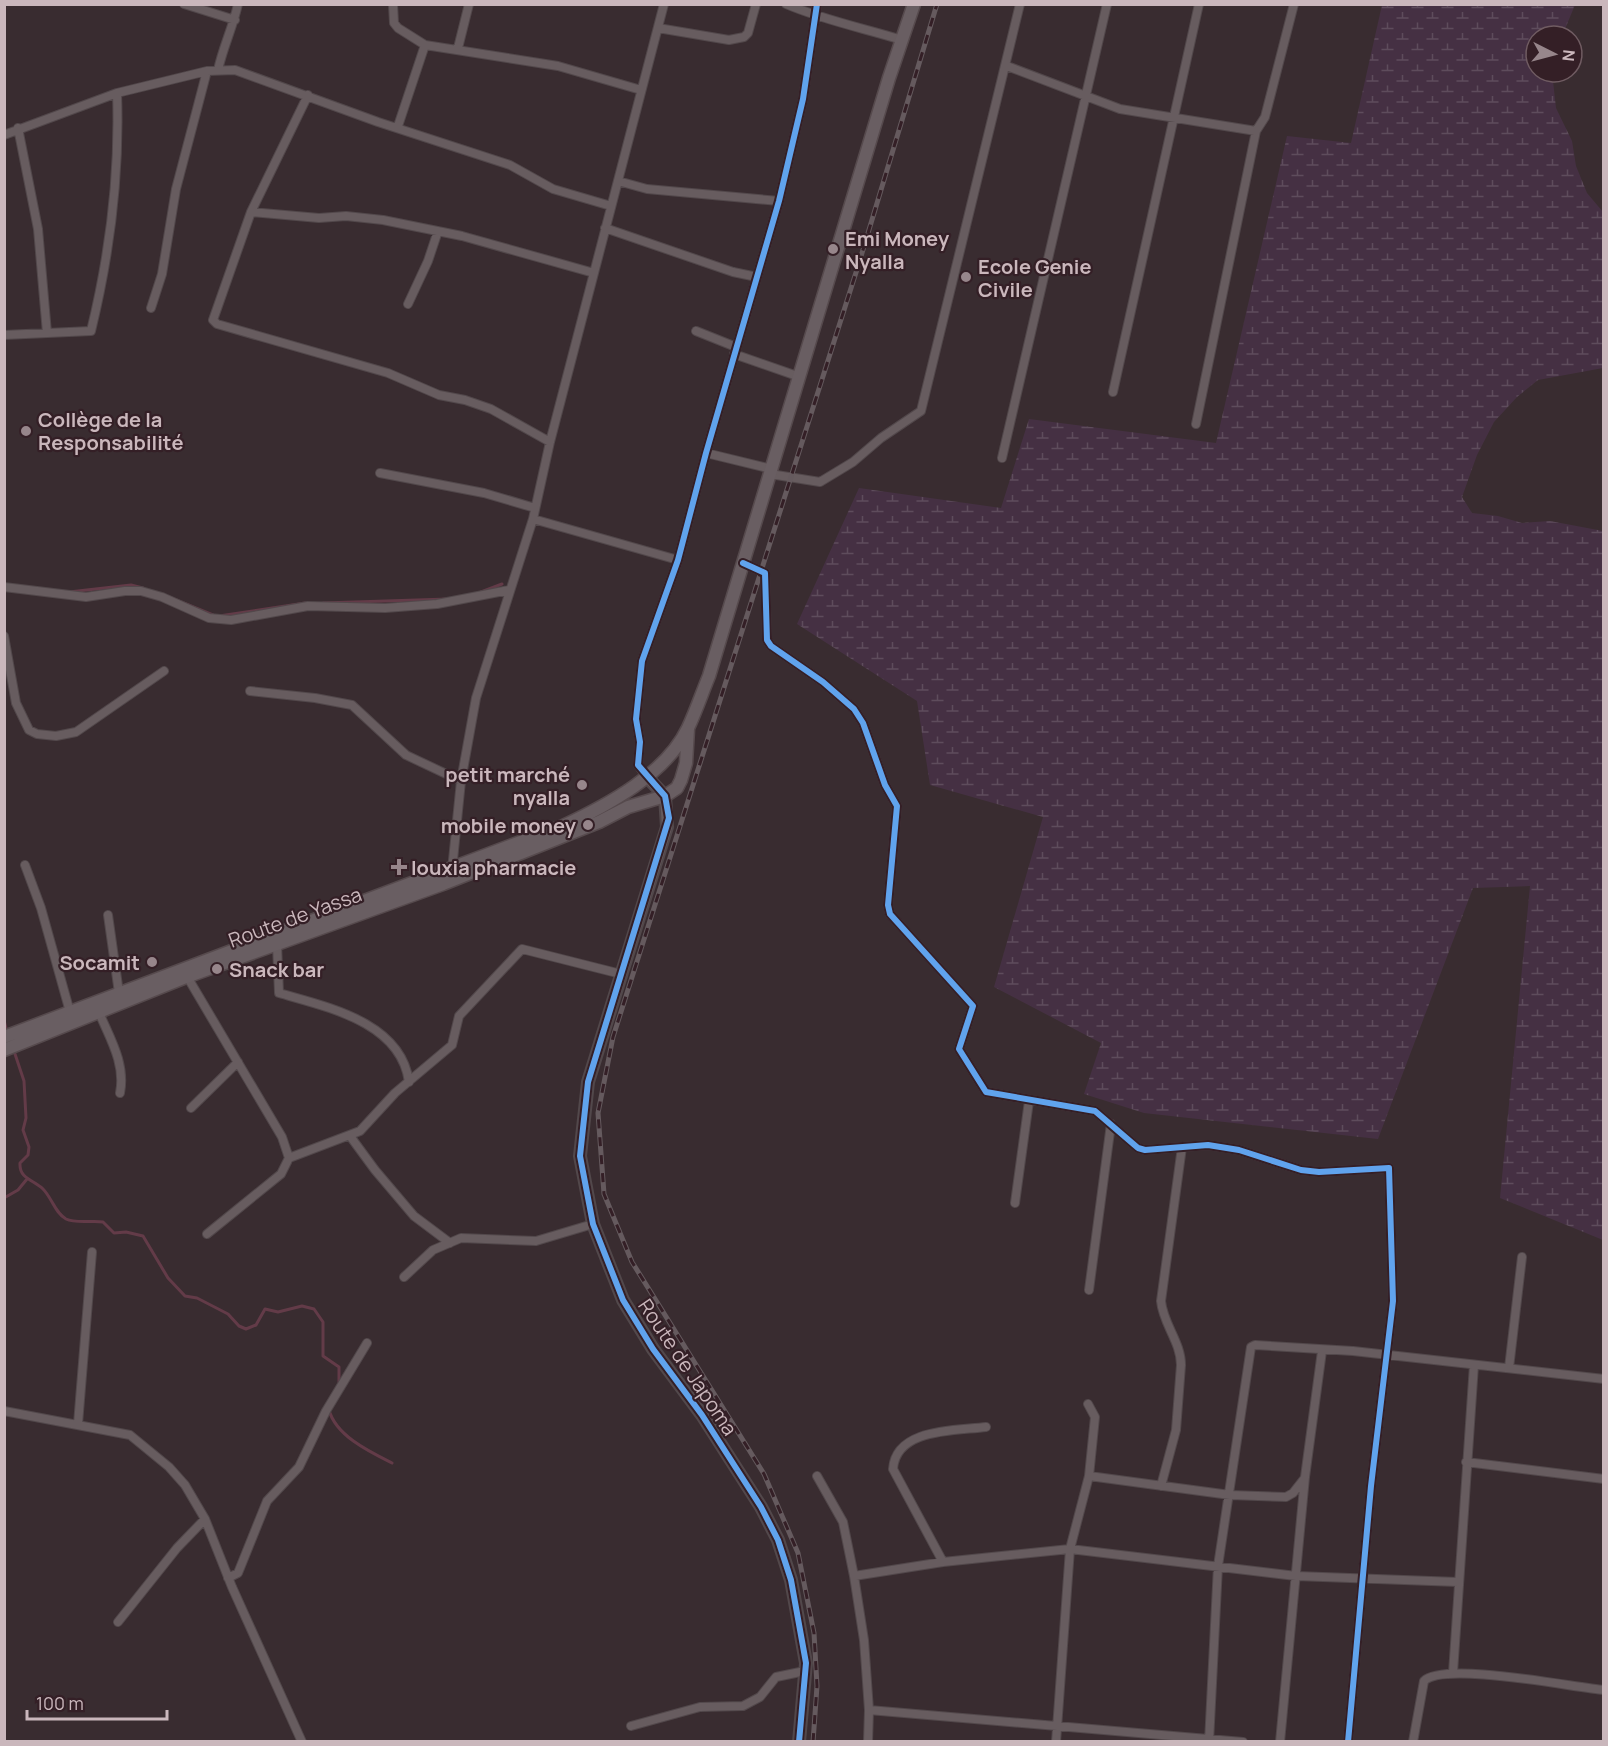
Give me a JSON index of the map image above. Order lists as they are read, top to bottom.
{
  "streets": {
    "main road": ["Route de Yassa"],
    "street": ["Route de Japoma"]
  },
  "places": {
    "other": [
      "Emi Money Nyalla",
      "Ecole Genie Civile",
      "Collège de la Responsabilité",
      "petit marché nyalla",
      "mobile money",
      "Socamit",
      "Snack bar"
    ],
    "health": ["louxia pharmacie"]
  },
  "scale_bar": "100 m",
  "north": "right"
}
